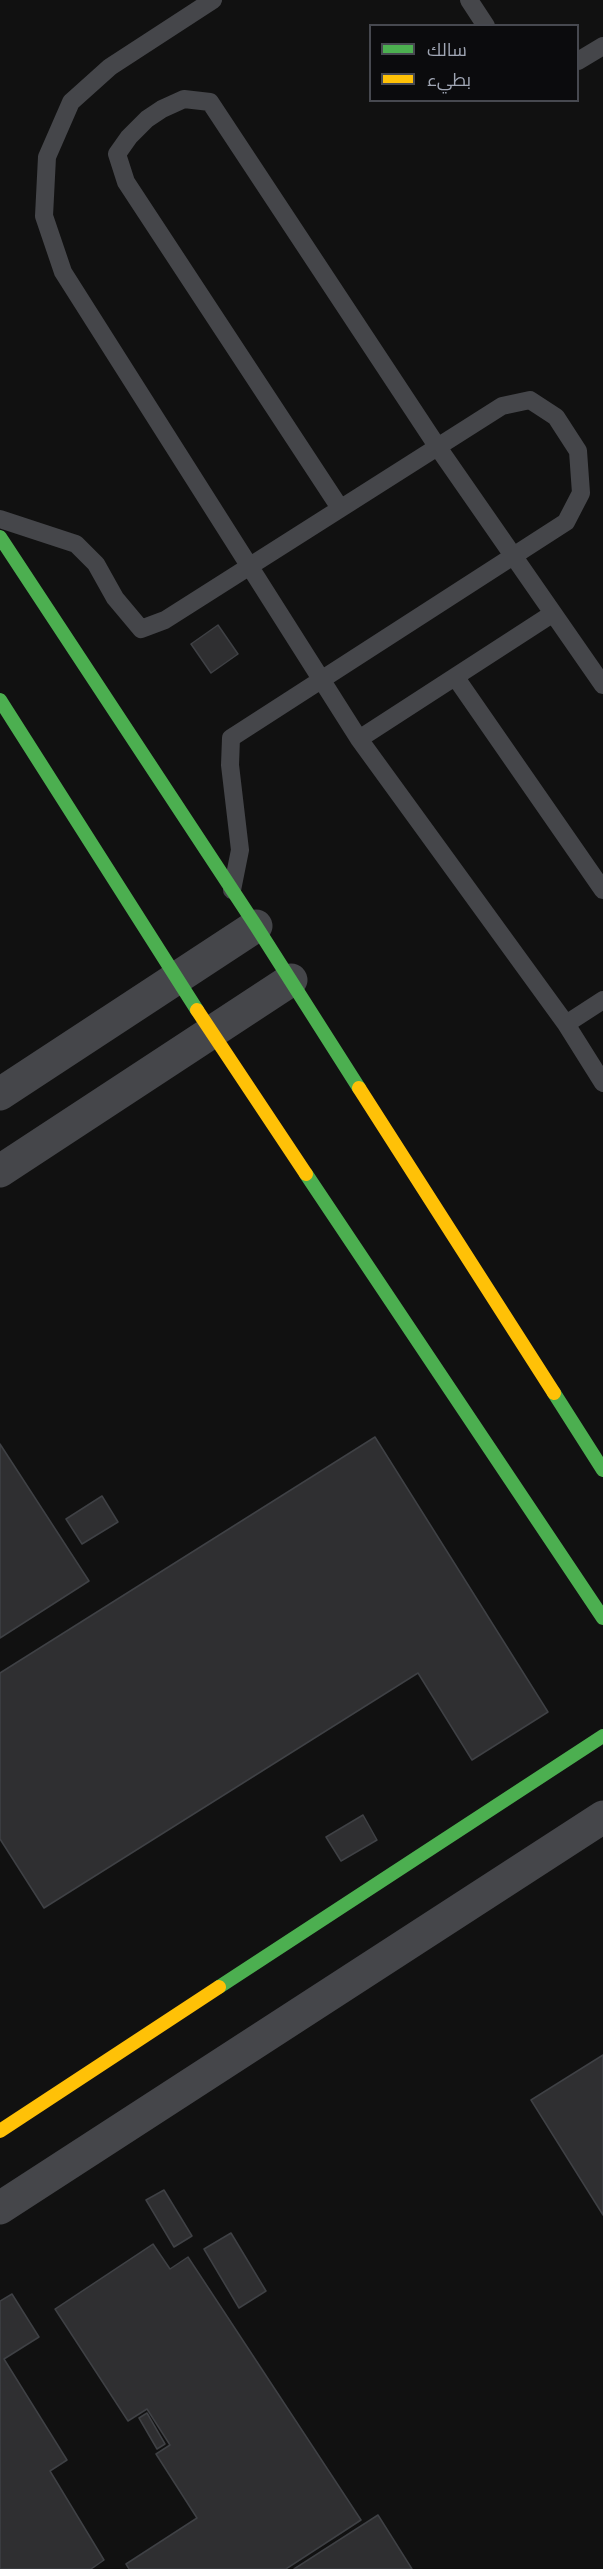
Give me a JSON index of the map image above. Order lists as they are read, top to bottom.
{
  "legend": ["سالك", "بطيء"]
}
